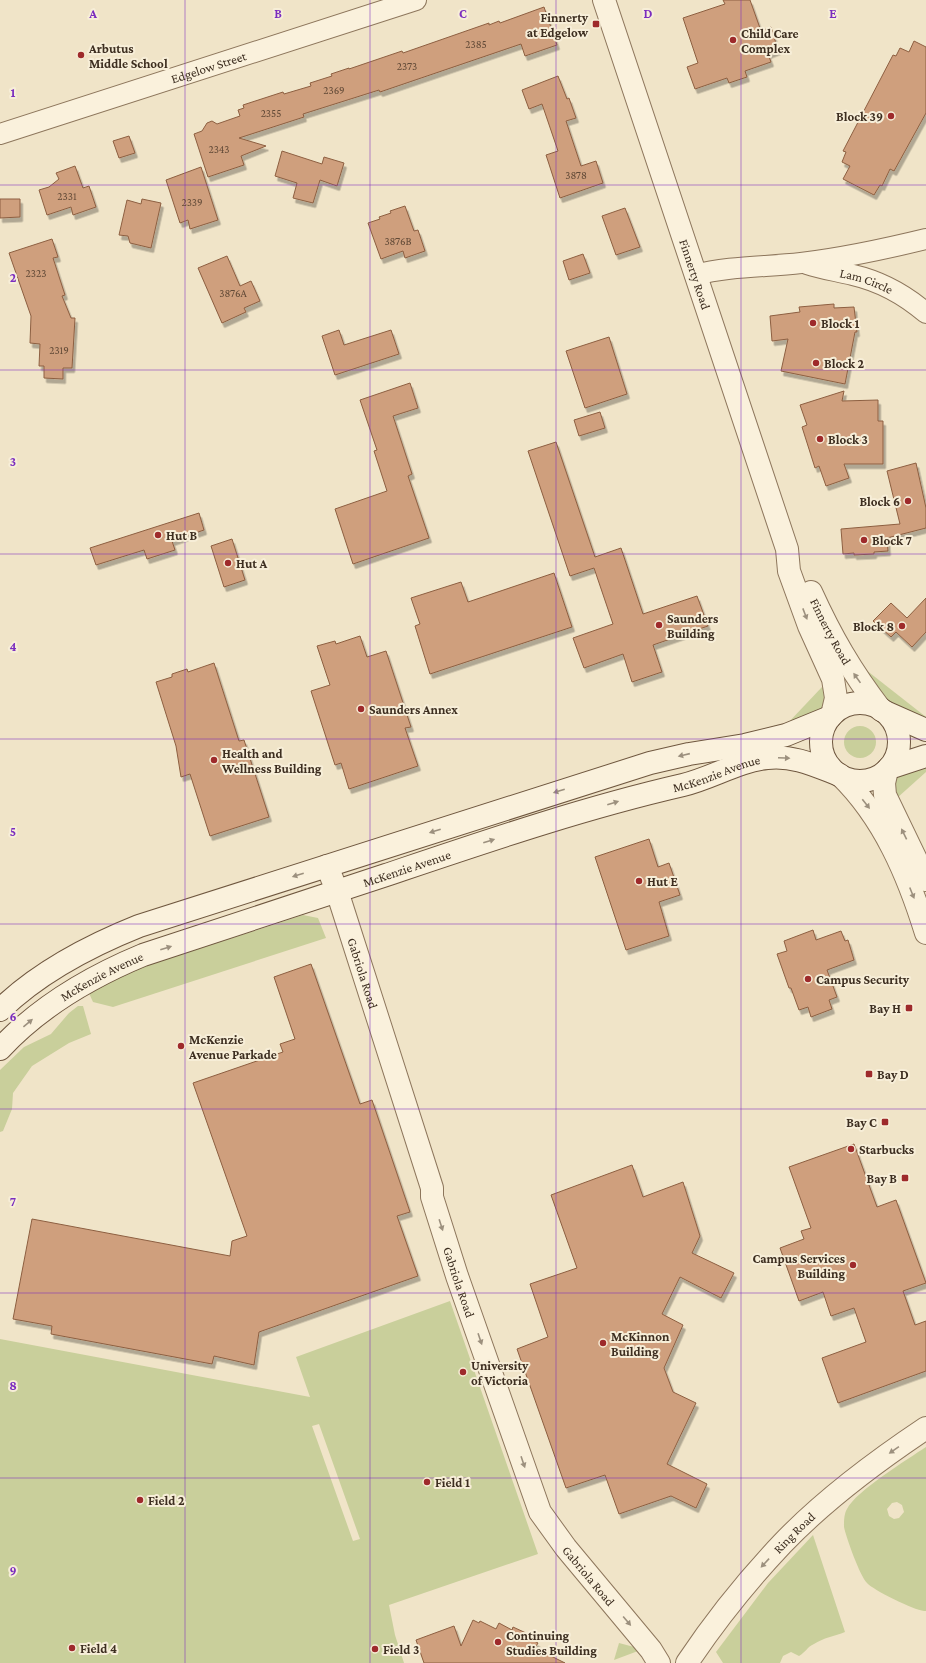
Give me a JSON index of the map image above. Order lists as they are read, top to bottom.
{
  "streets": {
    "street": [
      "Edgelow Street",
      "Finnerty Road",
      "Lam Circle",
      "McKenzie Avenue",
      "Gabriola Road",
      "Ring Road"
    ]
  },
  "crossings": [
    ["Finnerty Road", "Lam Circle"],
    ["Finnerty Road", "McKenzie Avenue"],
    ["McKenzie Avenue", "Gabriola Road"]
  ],
  "one_way": ["Gabriola Road", "Ring Road"],
  "places": {
    "transit": [
      "Finnerty at Edgelow",
      "Bay H",
      "Bay D",
      "Bay C",
      "Bay B"
    ],
    "other": [
      "Child Care Complex",
      "Arbutus Middle School",
      "Block 39",
      "Block 1",
      "Block 2",
      "Block 3",
      "Block 6",
      "Hut B",
      "Block 7",
      "Hut A",
      "Saunders Building",
      "Block 8",
      "Saunders Annex",
      "Health and Wellness Building",
      "Hut E",
      "Campus Security",
      "McKenzie Avenue Parkade",
      "Starbucks",
      "Campus Services Building",
      "McKinnon Building",
      "University of Victoria",
      "Field 1",
      "Field 2",
      "Continuing Studies Building",
      "Field 4",
      "Field 3"
    ]
  },
  "house_numbers": [
    "2385",
    "2373",
    "2369",
    "2355",
    "2343",
    "3878",
    "2331",
    "2339",
    "3876B",
    "2323",
    "3876A",
    "2319"
  ],
  "grid": {
    "columns": [
      "A",
      "B",
      "C",
      "D",
      "E"
    ],
    "rows": [
      "1",
      "2",
      "3",
      "4",
      "5",
      "6",
      "7",
      "8",
      "9"
    ]
  }
}
